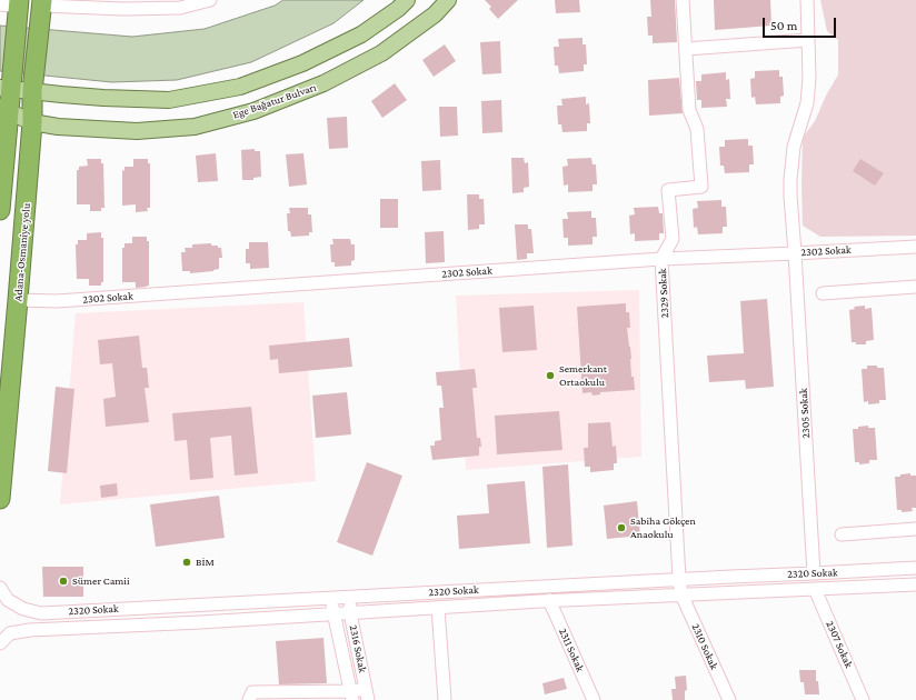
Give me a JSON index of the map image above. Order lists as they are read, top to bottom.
{
  "streets": {
    "highway": ["Adana-Osmaniye yolu"],
    "main road": ["Ege Bağatur Bulvarı"],
    "street": [
      "2302 Sokak",
      "2329 Sokak",
      "2305 Sokak",
      "2320 Sokak",
      "2307 Sokak",
      "2310 Sokak",
      "2316 Sokak",
      "2311 Sokak"
    ]
  },
  "crossings": [
    ["Ege Bağatur Bulvarı", "Adana-Osmaniye yolu"],
    ["2302 Sokak", "Adana-Osmaniye yolu"],
    ["2302 Sokak", "2329 Sokak"],
    ["2302 Sokak", "2305 Sokak"],
    ["2329 Sokak", "2320 Sokak"],
    ["2329 Sokak", "2310 Sokak"],
    ["2305 Sokak", "2320 Sokak"],
    ["2320 Sokak", "2307 Sokak"],
    ["2320 Sokak", "2310 Sokak"],
    ["2320 Sokak", "2316 Sokak"],
    ["2320 Sokak", "2311 Sokak"]
  ],
  "places": [
    "Semerkant Ortaokulu",
    "Sabiha Gökçen Anaokulu",
    "BİM",
    "Sümer Camii"
  ],
  "scale_bar": "50 m"
}
